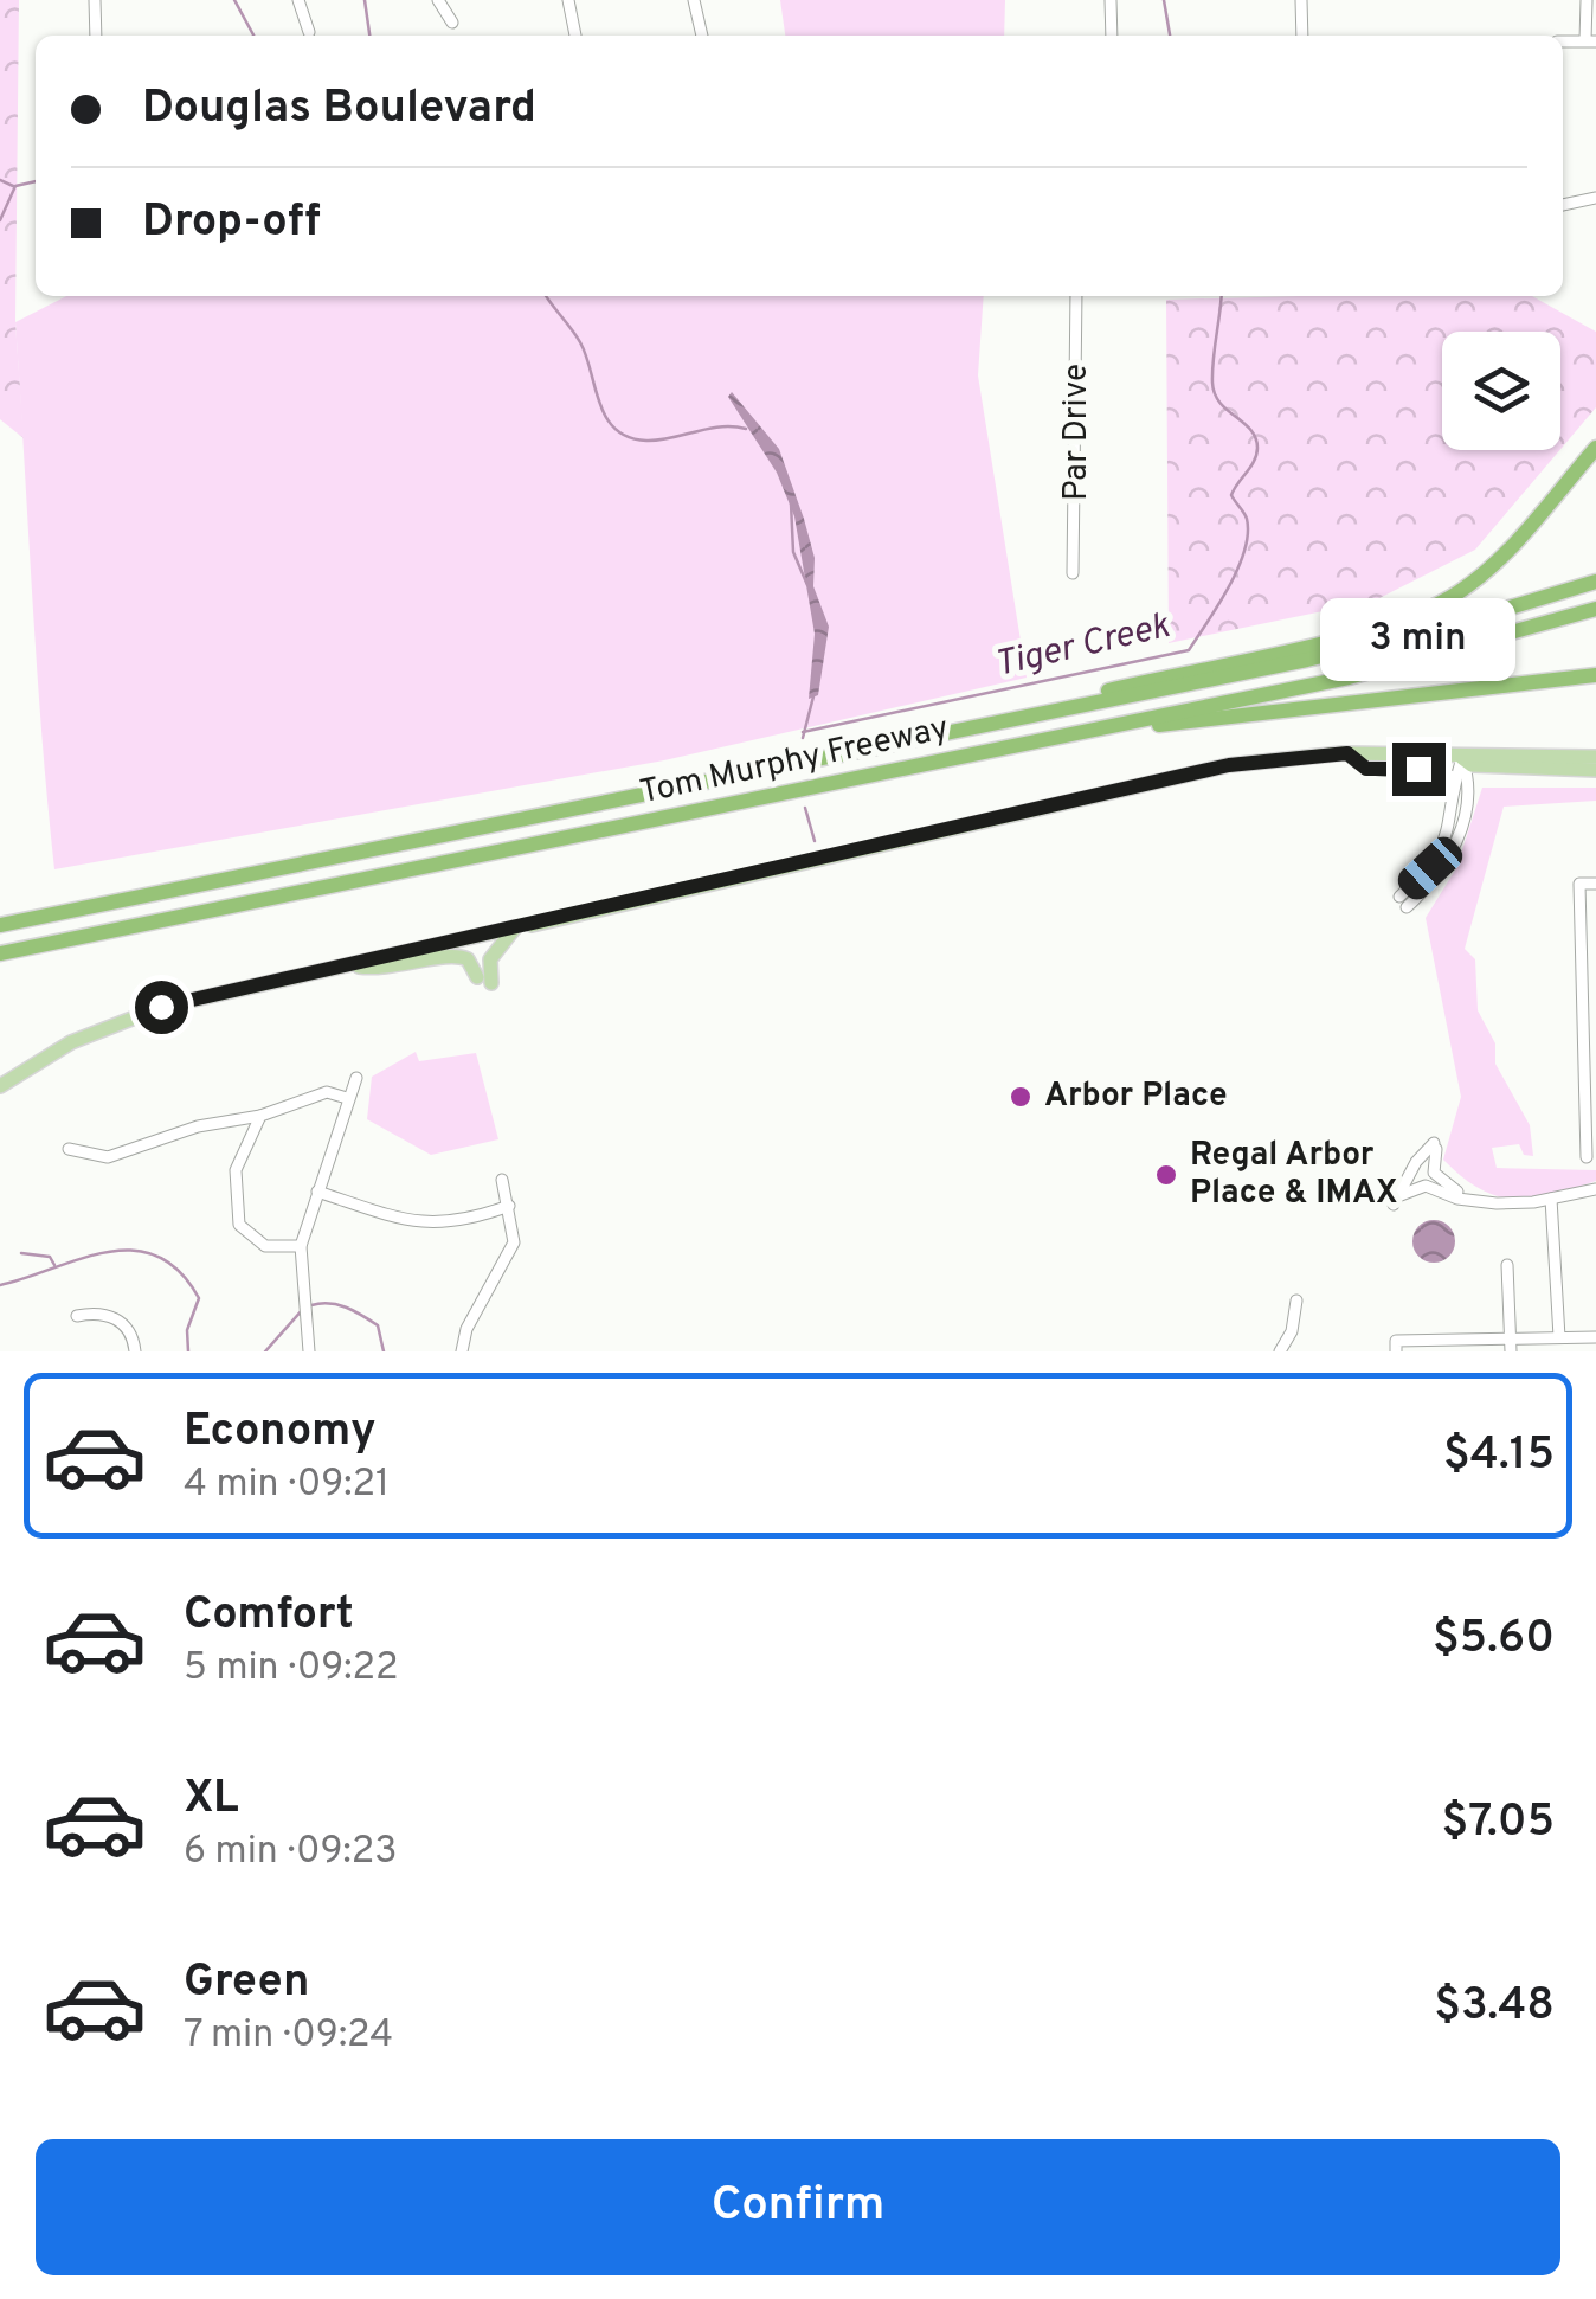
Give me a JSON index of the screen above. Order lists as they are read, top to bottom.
{
  "streets": {
    "highway": ["Tom Murphy Freeway"],
    "street": ["Par Drive"]
  },
  "water": ["Tiger Creek"],
  "places": ["Arbor Place", "Regal Arbor Place & IMAX"],
  "page": {
    "banner": ["Douglas Boulevard", "Drop-off"],
    "bubble": "3 min",
    "list": [
      {
        "name": "Economy",
        "note": "4 min · 09:21",
        "value": "$4.15"
      },
      {
        "name": "Comfort",
        "note": "5 min · 09:22",
        "value": "$5.60"
      },
      {
        "name": "XL",
        "note": "6 min · 09:23",
        "value": "$7.05"
      },
      {
        "name": "Green",
        "note": "7 min · 09:24",
        "value": "$3.48"
      }
    ],
    "buttons": "Confirm"
  }
}
